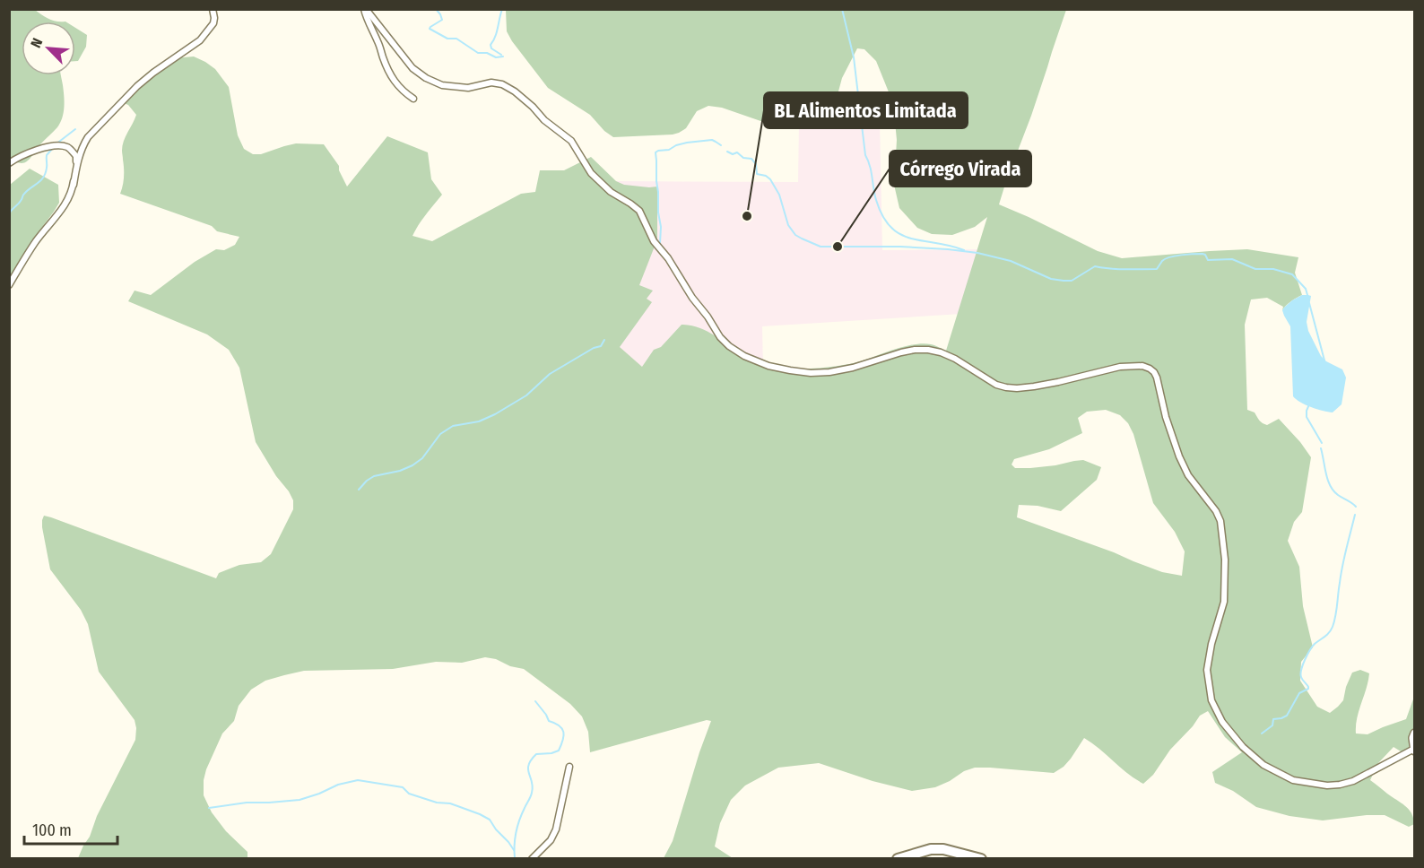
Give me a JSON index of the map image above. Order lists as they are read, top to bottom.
{
  "places": ["BL Alimentos Limitada", "Córrego Virada"],
  "scale_bar": "100 m",
  "north": "top left"
}
